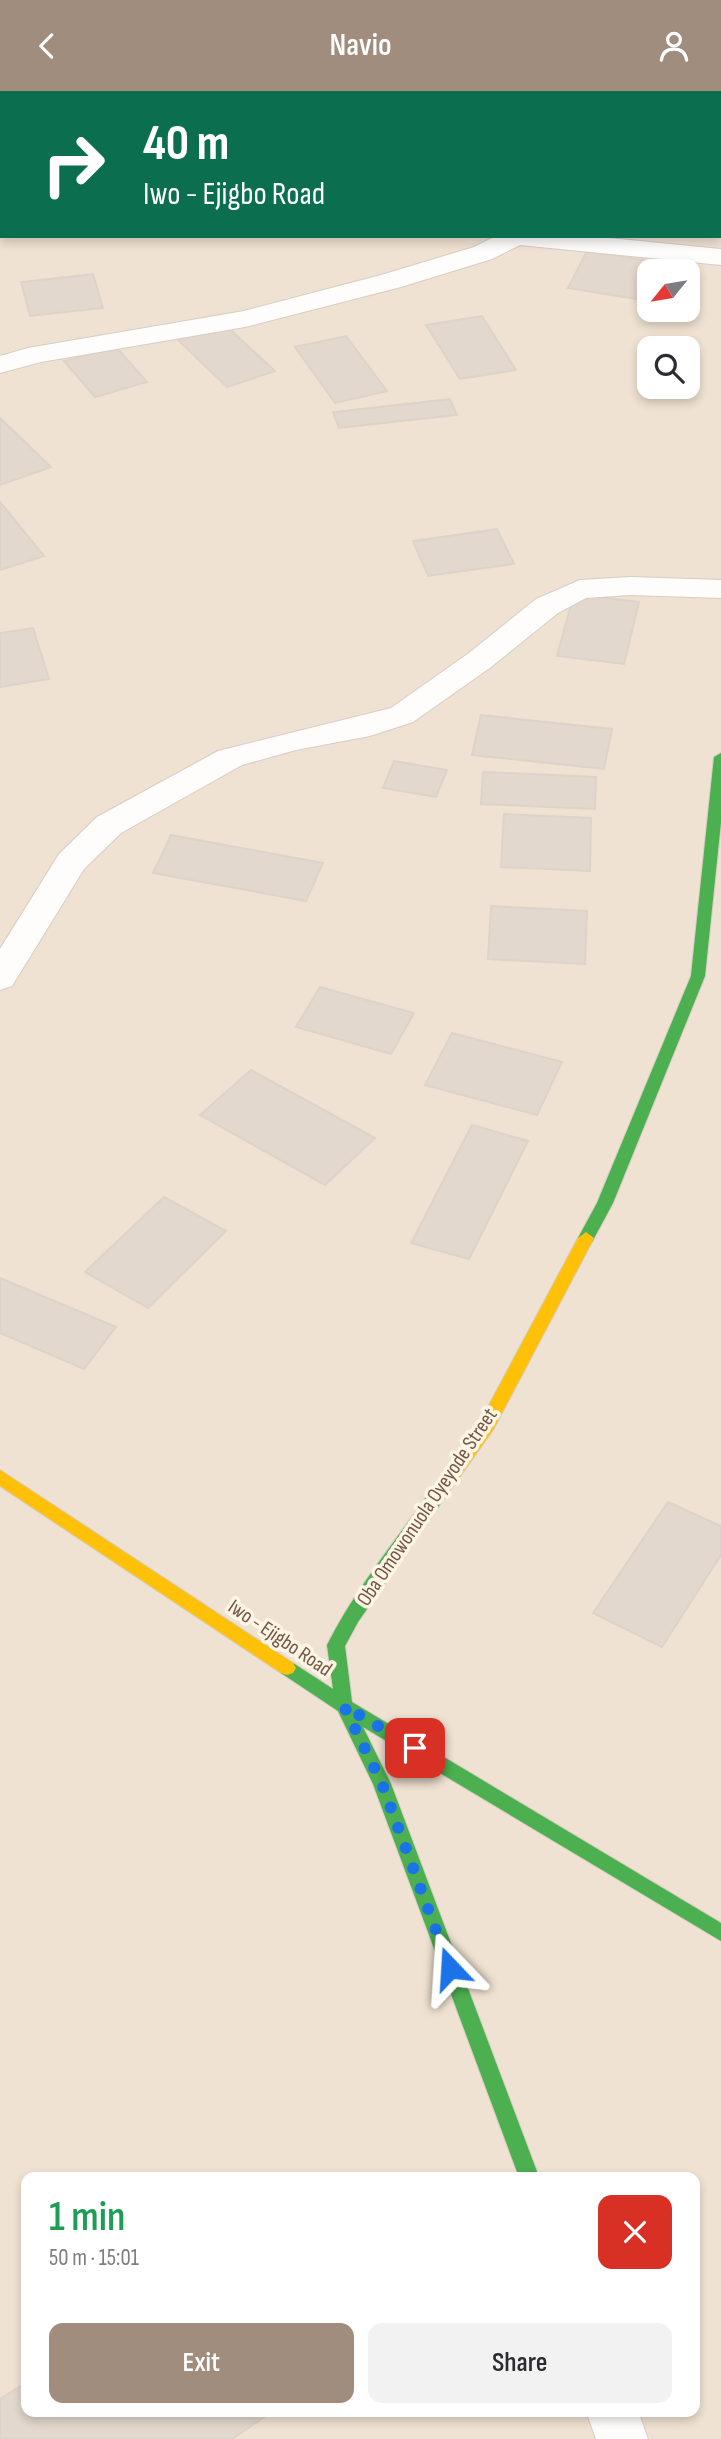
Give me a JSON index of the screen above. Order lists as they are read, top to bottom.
{
  "streets": {
    "street": ["Oba Omowonuola Oyeyode Street", "Iwo - Ejigbo Road"]
  },
  "crossings": [
    ["Oba Omowonuola Oyeyode Street", "Iwo - Ejigbo Road"]
  ],
  "north": "bottom left",
  "page": {
    "header": "Navio",
    "turn": ["40 m", "Iwo - Ejigbo Road"],
    "heading": ["1 min", "50 m · 15:01"],
    "buttons": ["Exit", "Share"]
  }
}
